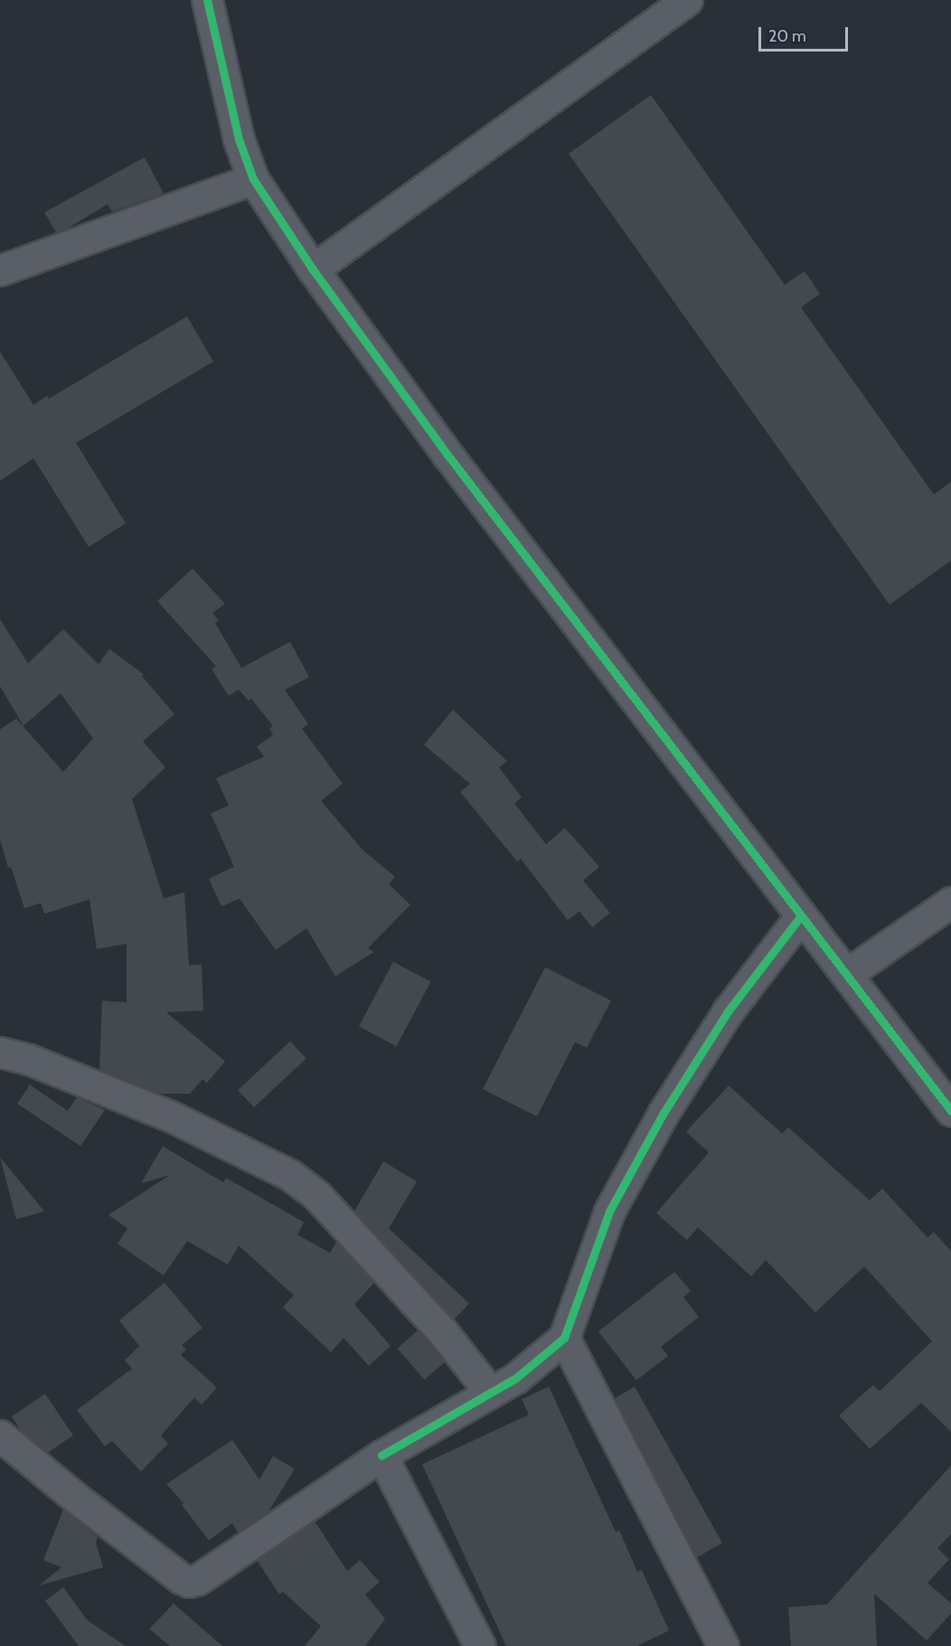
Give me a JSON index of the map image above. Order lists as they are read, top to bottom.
{
  "scale_bar": "20 m"
}
